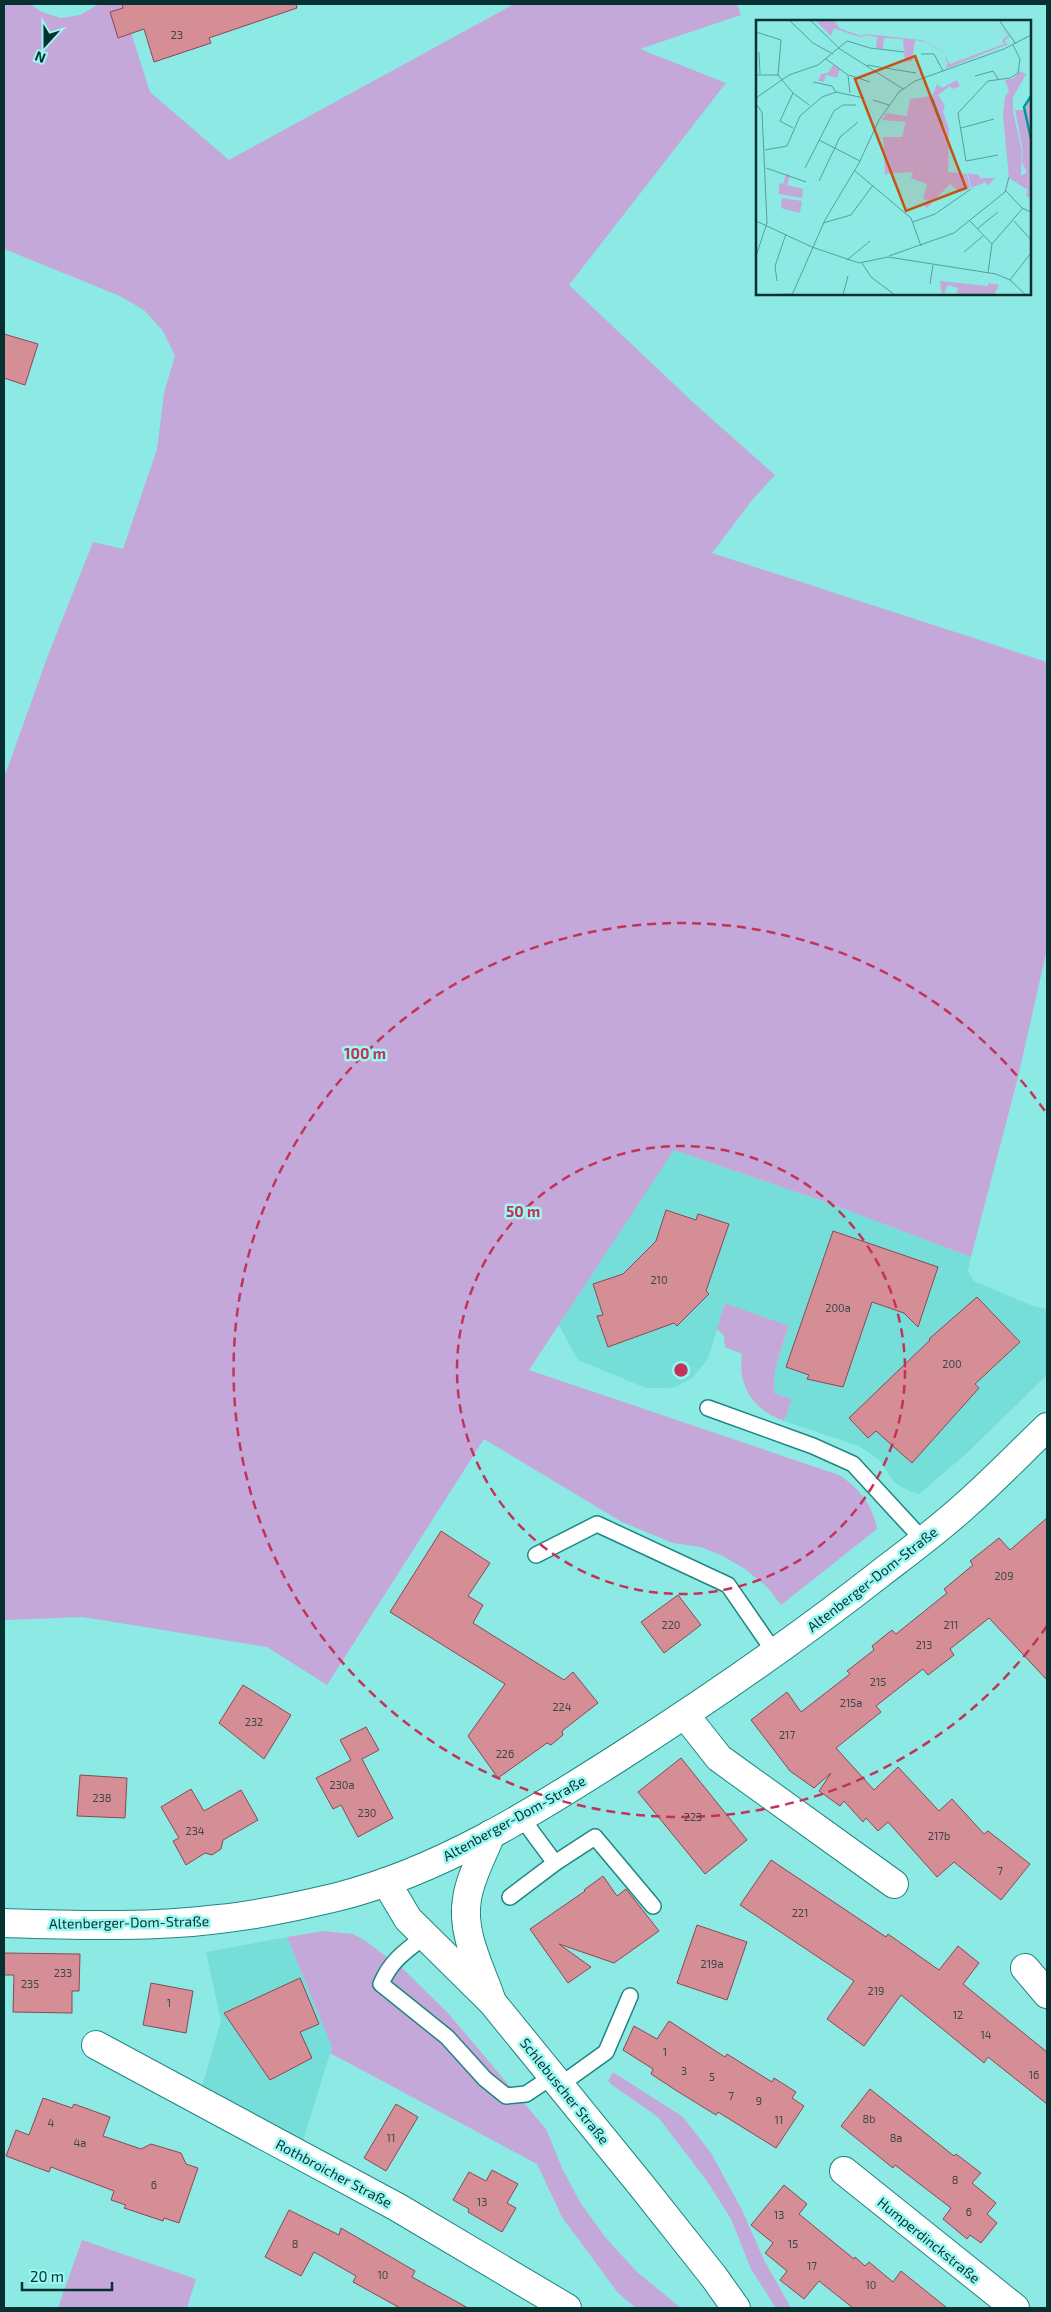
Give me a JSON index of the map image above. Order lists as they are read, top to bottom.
{
  "streets": {
    "main road": [
      "Altenberger-Dom-Straße",
      "Schlebuscher Straße",
      "Rothbroicher Straße",
      "Humperdinckstraße"
    ]
  },
  "crossings": [
    ["Altenberger-Dom-Straße", "Schlebuscher Straße"]
  ],
  "house_numbers": [
    "23",
    "210",
    "200a",
    "200",
    "209",
    "220",
    "211",
    "213",
    "215",
    "215a",
    "224",
    "232",
    "217",
    "226",
    "230a",
    "238",
    "230",
    "223",
    "234",
    "217b",
    "7",
    "221",
    "219a",
    "233",
    "235",
    "219",
    "1",
    "12",
    "14",
    "1",
    "3",
    "16",
    "5",
    "7",
    "9",
    "8b",
    "11",
    "4",
    "11",
    "8a",
    "4a",
    "8",
    "6",
    "13",
    "6",
    "13",
    "8",
    "15",
    "17",
    "10",
    "10"
  ],
  "scale_bar": "20 m",
  "north": "bottom",
  "rings": ["100 m", "50 m"]
}
